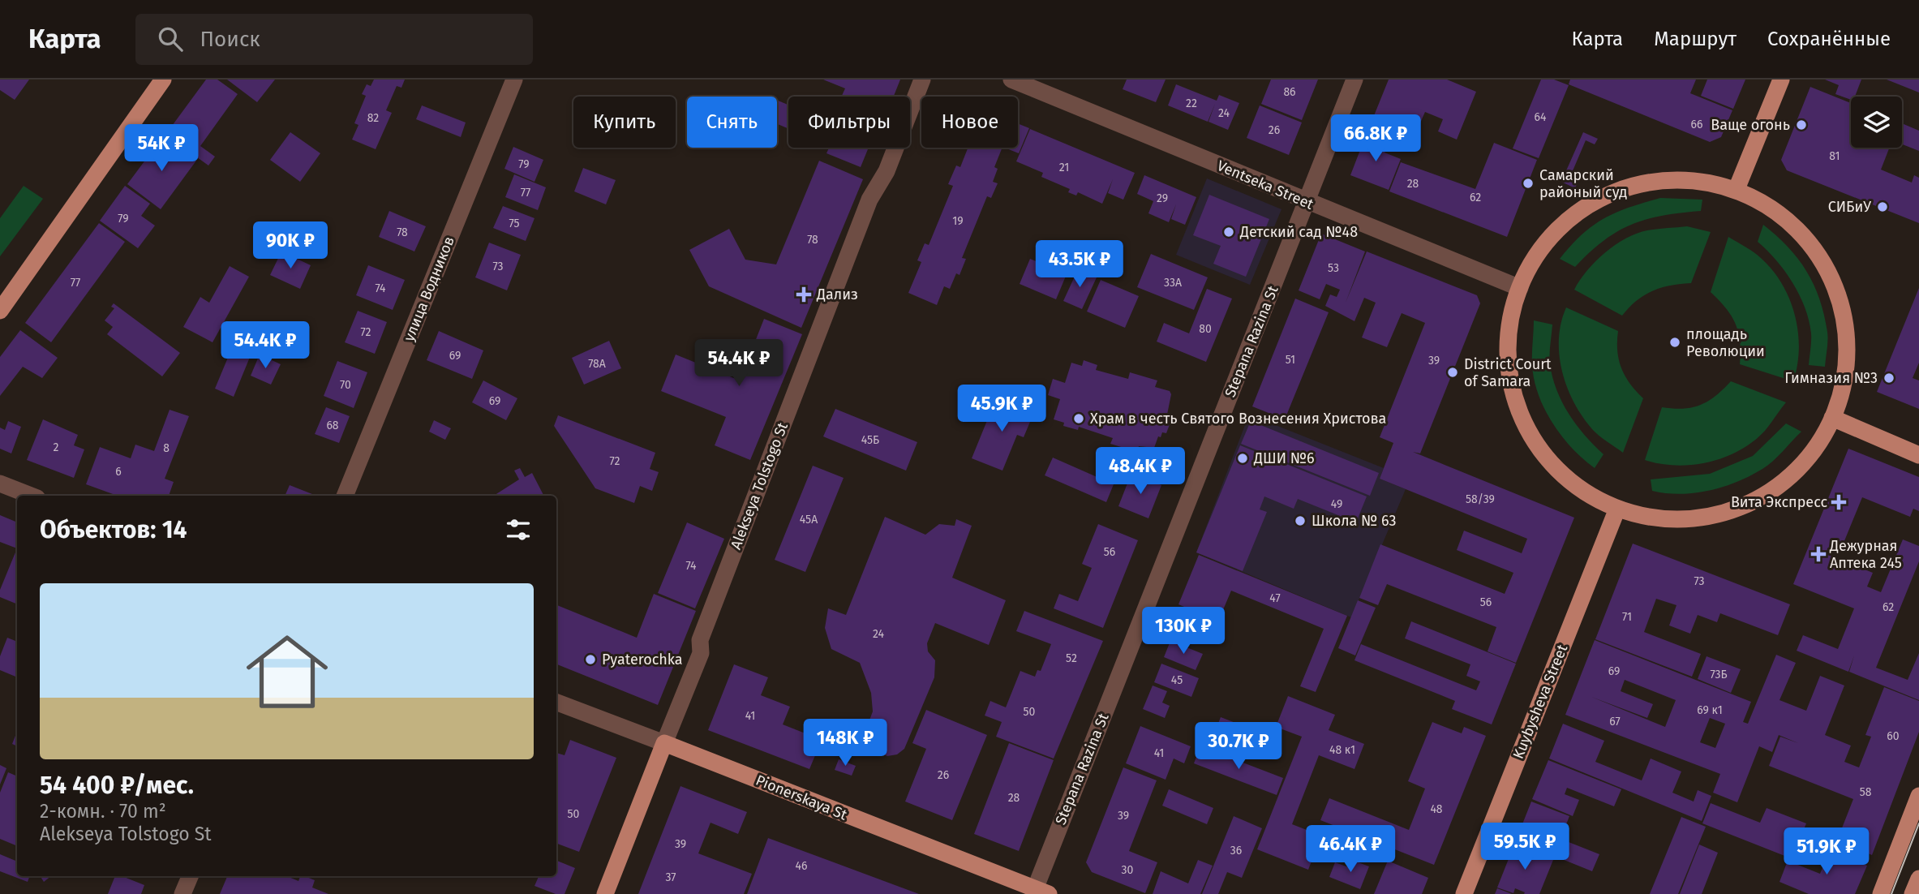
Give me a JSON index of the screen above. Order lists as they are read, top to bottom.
{
  "streets": {
    "main road": ["Alekseya Tolstogo St", "Kuybysheva Street", "Pionerskaya St"],
    "street": ["Ventseka Street", "улица Водников", "Stepana Razina St"]
  },
  "crossings": [
    ["Ventseka Street", "Stepana Razina St"],
    ["Stepana Razina St", "Pionerskaya St"],
    ["Alekseya Tolstogo St", "Pionerskaya St"]
  ],
  "places": {
    "other": [
      "Ваще огонь",
      "Самарский районый суд",
      "СИБиУ",
      "Детский сад №48",
      "площадь Революции",
      "District Court of Samara",
      "Гимназия №3",
      "Храм в честь Святого Вознесения Христова",
      "ДШИ №6",
      "Школа № 63",
      "Pyaterochka"
    ],
    "health": ["Дализ", "Вита Экспресс", "Дежурная Аптека 245"]
  },
  "house_numbers": [
    "86",
    "22",
    "24",
    "64",
    "82",
    "66",
    "26",
    "81",
    "79",
    "21",
    "28",
    "77",
    "62",
    "29",
    "79",
    "19",
    "75",
    "78",
    "78",
    "73",
    "53",
    "77",
    "33А",
    "74",
    "80",
    "72",
    "69",
    "51",
    "39",
    "78А",
    "70",
    "69",
    "68",
    "45Б",
    "2",
    "8",
    "72",
    "6",
    "58/39",
    "49",
    "45А",
    "56",
    "74",
    "73",
    "47",
    "56",
    "62",
    "71",
    "24",
    "52",
    "69",
    "73Б",
    "45",
    "69 к1",
    "50",
    "41",
    "67",
    "60",
    "48 к1",
    "41",
    "26",
    "58",
    "28",
    "48",
    "50",
    "39",
    "39",
    "36",
    "46",
    "30",
    "37"
  ],
  "page": {
    "header": "Карта",
    "search": "Поиск",
    "nav": ["Карта", "Маршрут", "Сохранённые"],
    "chip": [
      "Купить",
      "Снять",
      "Фильтры",
      "Новое"
    ],
    "price": [
      "66.8K ₽",
      "54K ₽",
      "90K ₽",
      "43.5K ₽",
      "54.4K ₽",
      "54.4K ₽",
      "45.9K ₽",
      "48.4K ₽",
      "130K ₽",
      "148K ₽",
      "30.7K ₽",
      "59.5K ₽",
      "46.4K ₽",
      "51.9K ₽"
    ],
    "heading": "Объектов: 14",
    "list": [
      {
        "name": "54 400 ₽/мес.",
        "note": "2-комн. · 70 m² · Alekseya Tolstogo St"
      }
    ]
  }
}
